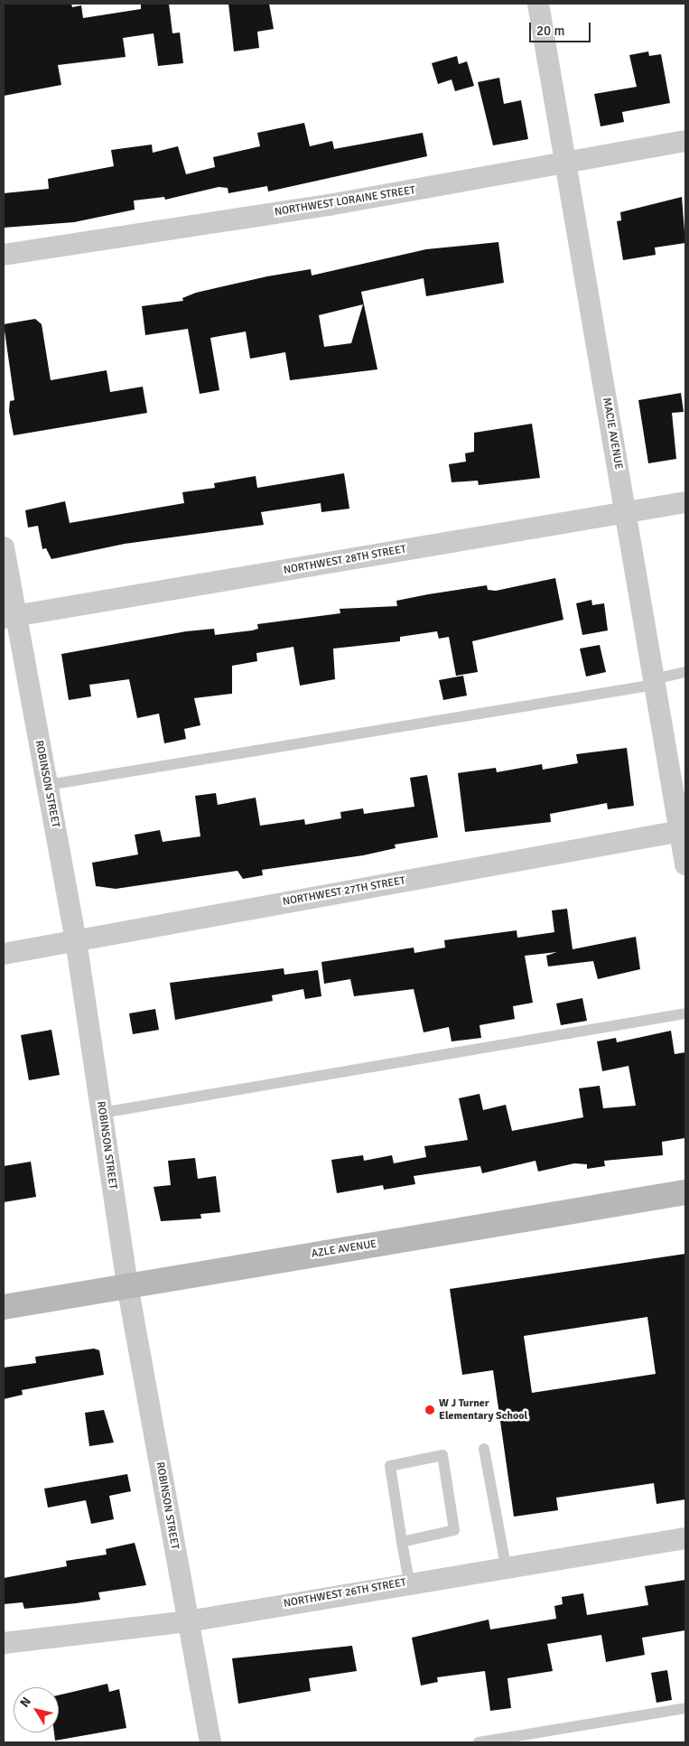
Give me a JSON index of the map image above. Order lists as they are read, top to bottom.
{
  "streets": {
    "main road": ["AZLE AVENUE"],
    "street": [
      "NORTHWEST LORAINE STREET",
      "MACIE AVENUE",
      "NORTHWEST 28TH STREET",
      "ROBINSON STREET",
      "NORTHWEST 27TH STREET",
      "NORTHWEST 26TH STREET"
    ]
  },
  "crossings": [
    ["NORTHWEST LORAINE STREET", "MACIE AVENUE"],
    ["MACIE AVENUE", "NORTHWEST 28TH STREET"],
    ["MACIE AVENUE", "NORTHWEST 27TH STREET"],
    ["NORTHWEST 28TH STREET", "ROBINSON STREET"],
    ["ROBINSON STREET", "NORTHWEST 27TH STREET"],
    ["ROBINSON STREET", "AZLE AVENUE"],
    ["ROBINSON STREET", "NORTHWEST 26TH STREET"]
  ],
  "places": ["W J Turner Elementary School"],
  "scale_bar": "20 m",
  "north": "top left"
}
